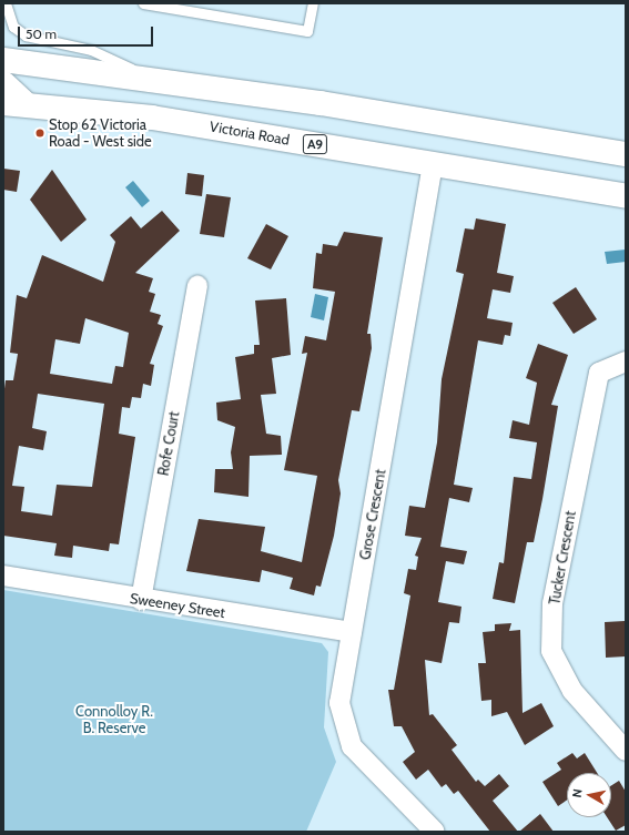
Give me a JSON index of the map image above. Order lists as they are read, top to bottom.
{
  "streets": {
    "highway": ["Victoria Road", "A9"],
    "street": [
      "Rofe Court",
      "Grose Crescent",
      "Tucker Crescent",
      "Sweeney Street"
    ]
  },
  "crossings": [
    ["Victoria Road", "Grose Crescent"],
    ["Rofe Court", "Sweeney Street"],
    ["Grose Crescent", "Sweeney Street"]
  ],
  "parks": ["Connolloy R. B. Reserve"],
  "places": ["Stop 62 Victoria Road - West side"],
  "scale_bar": "50 m",
  "north": "left"
}
